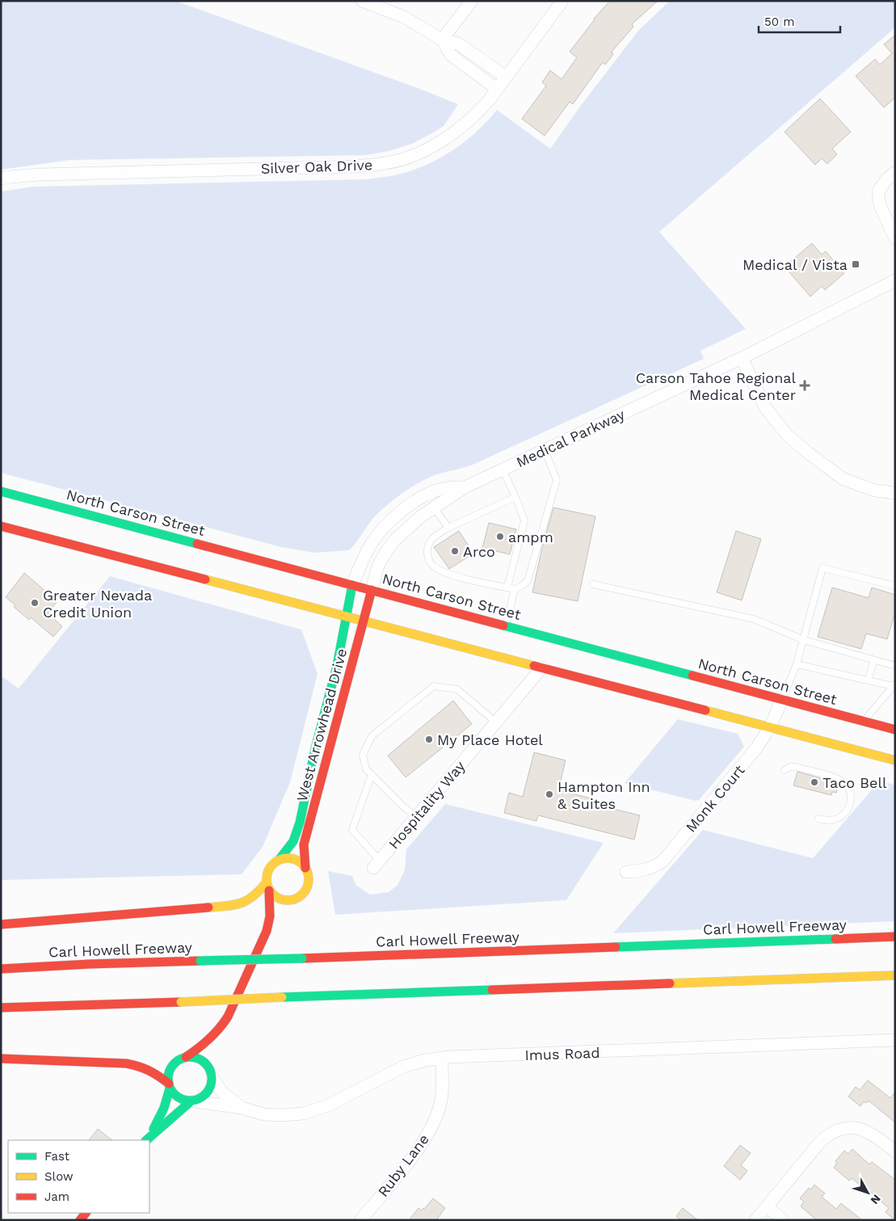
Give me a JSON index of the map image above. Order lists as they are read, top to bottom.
{
  "streets": {
    "main road": ["North Carson Street", "West Arrowhead Drive", "Carl Howell Freeway"],
    "street": [
      "Silver Oak Drive",
      "Medical Parkway",
      "Monk Court",
      "Hospitality Way",
      "Imus Road",
      "Ruby Lane"
    ]
  },
  "crossings": [
    ["Medical Parkway", "North Carson Street"],
    ["Medical Parkway", "West Arrowhead Drive"],
    ["North Carson Street", "West Arrowhead Drive"],
    ["North Carson Street", "Monk Court"],
    ["Imus Road", "Ruby Lane"]
  ],
  "places": {
    "transit": ["Medical / Vista"],
    "health": ["Carson Tahoe Regional Medical Center"],
    "other": [
      "ampm",
      "Arco",
      "Greater Nevada Credit Union",
      "My Place Hotel",
      "Taco Bell",
      "Hampton Inn & Suites"
    ]
  },
  "legend": ["Fast", "Slow", "Jam"],
  "scale_bar": "50 m",
  "north": "bottom right"
}
